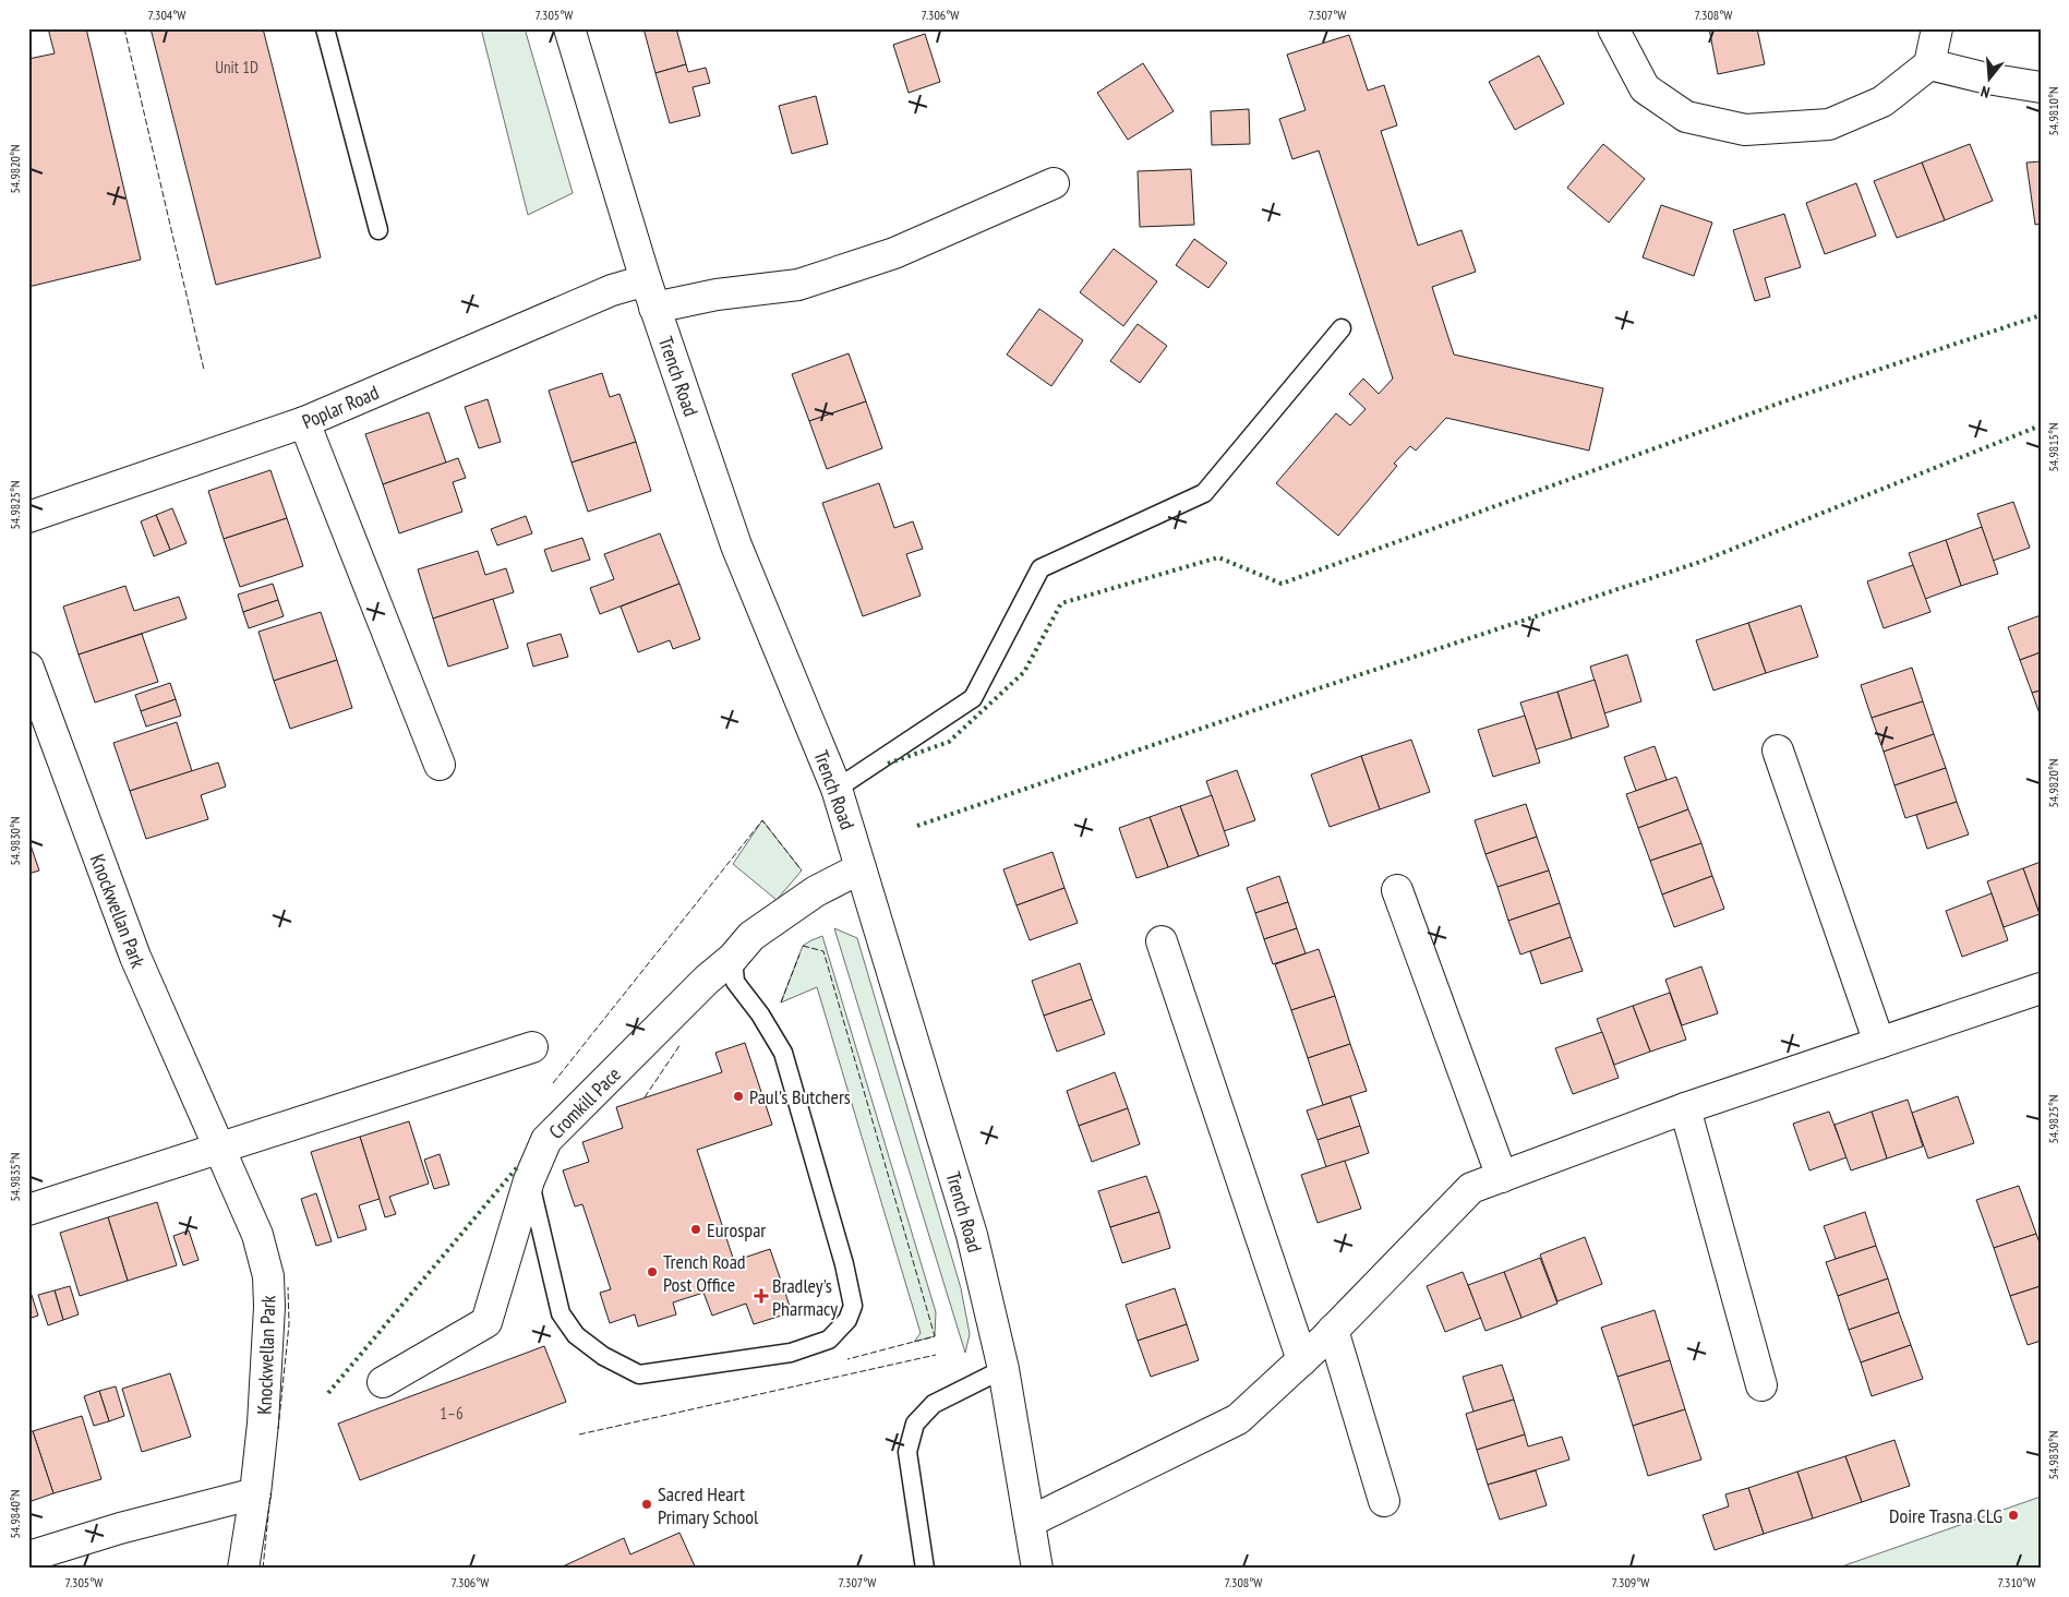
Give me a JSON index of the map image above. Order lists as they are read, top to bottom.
{
  "streets": {
    "street": [
      "Trench Road",
      "Poplar Road",
      "Knockwellan Park",
      "Cromkill Pace"
    ]
  },
  "crossings": [
    ["Trench Road", "Poplar Road"],
    ["Trench Road", "Cromkill Pace"]
  ],
  "places": {
    "other": [
      "Paul's Butchers",
      "Eurospar",
      "Trench Road Post Office",
      "Sacred Heart Primary School",
      "Doire Trasna CLG"
    ],
    "health": ["Bradley's Pharmacy"]
  },
  "house_numbers": ["Unit 1D", "1–6"],
  "north": "bottom",
  "coordinates": [
    "7.304°W",
    "7.305°W",
    "7.306°W",
    "7.307°W",
    "7.308°W",
    "54.9810°N",
    "54.9820°N",
    "54.9815°N",
    "54.9825°N",
    "54.9830°N",
    "54.9835°N",
    "54.9840°N",
    "7.309°W",
    "7.310°W"
  ]
}
